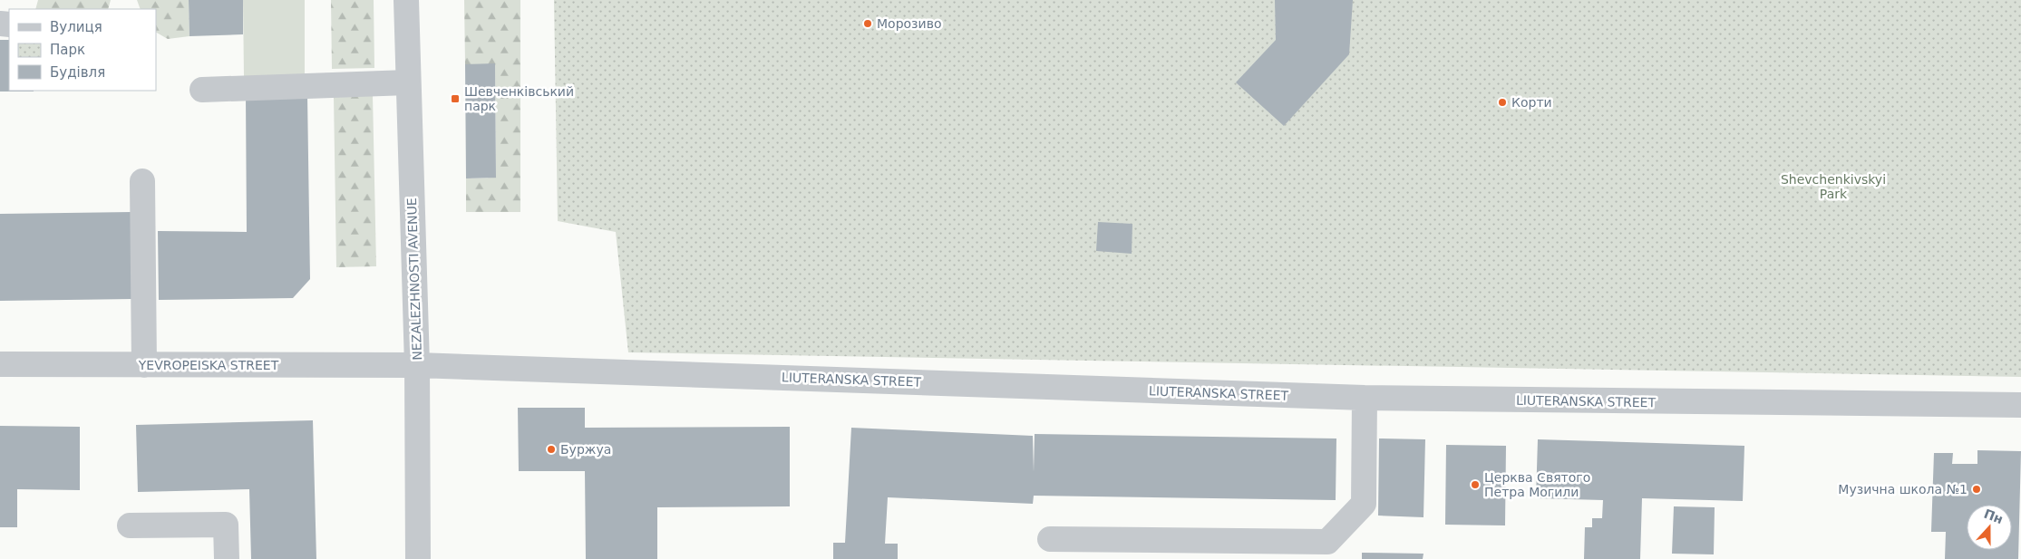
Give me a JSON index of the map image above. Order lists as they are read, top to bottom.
{
  "streets": {
    "street": ["NEZALEZHNOSTI AVENUE", "YEVROPEISKA STREET", "LIUTERANSKA STREET"]
  },
  "crossings": [
    ["NEZALEZHNOSTI AVENUE", "YEVROPEISKA STREET"],
    ["NEZALEZHNOSTI AVENUE", "LIUTERANSKA STREET"],
    ["YEVROPEISKA STREET", "LIUTERANSKA STREET"]
  ],
  "parks": ["Shevchenkivskyi Park"],
  "places": {
    "other": [
      "Морозиво",
      "Корти",
      "Буржуа",
      "Церква Святого Петра Могили",
      "Музична школа №1"
    ],
    "transit": ["Шевченківський парк"]
  },
  "legend": ["Вулиця", "Парк", "Будівля"],
  "north": "top"
}
